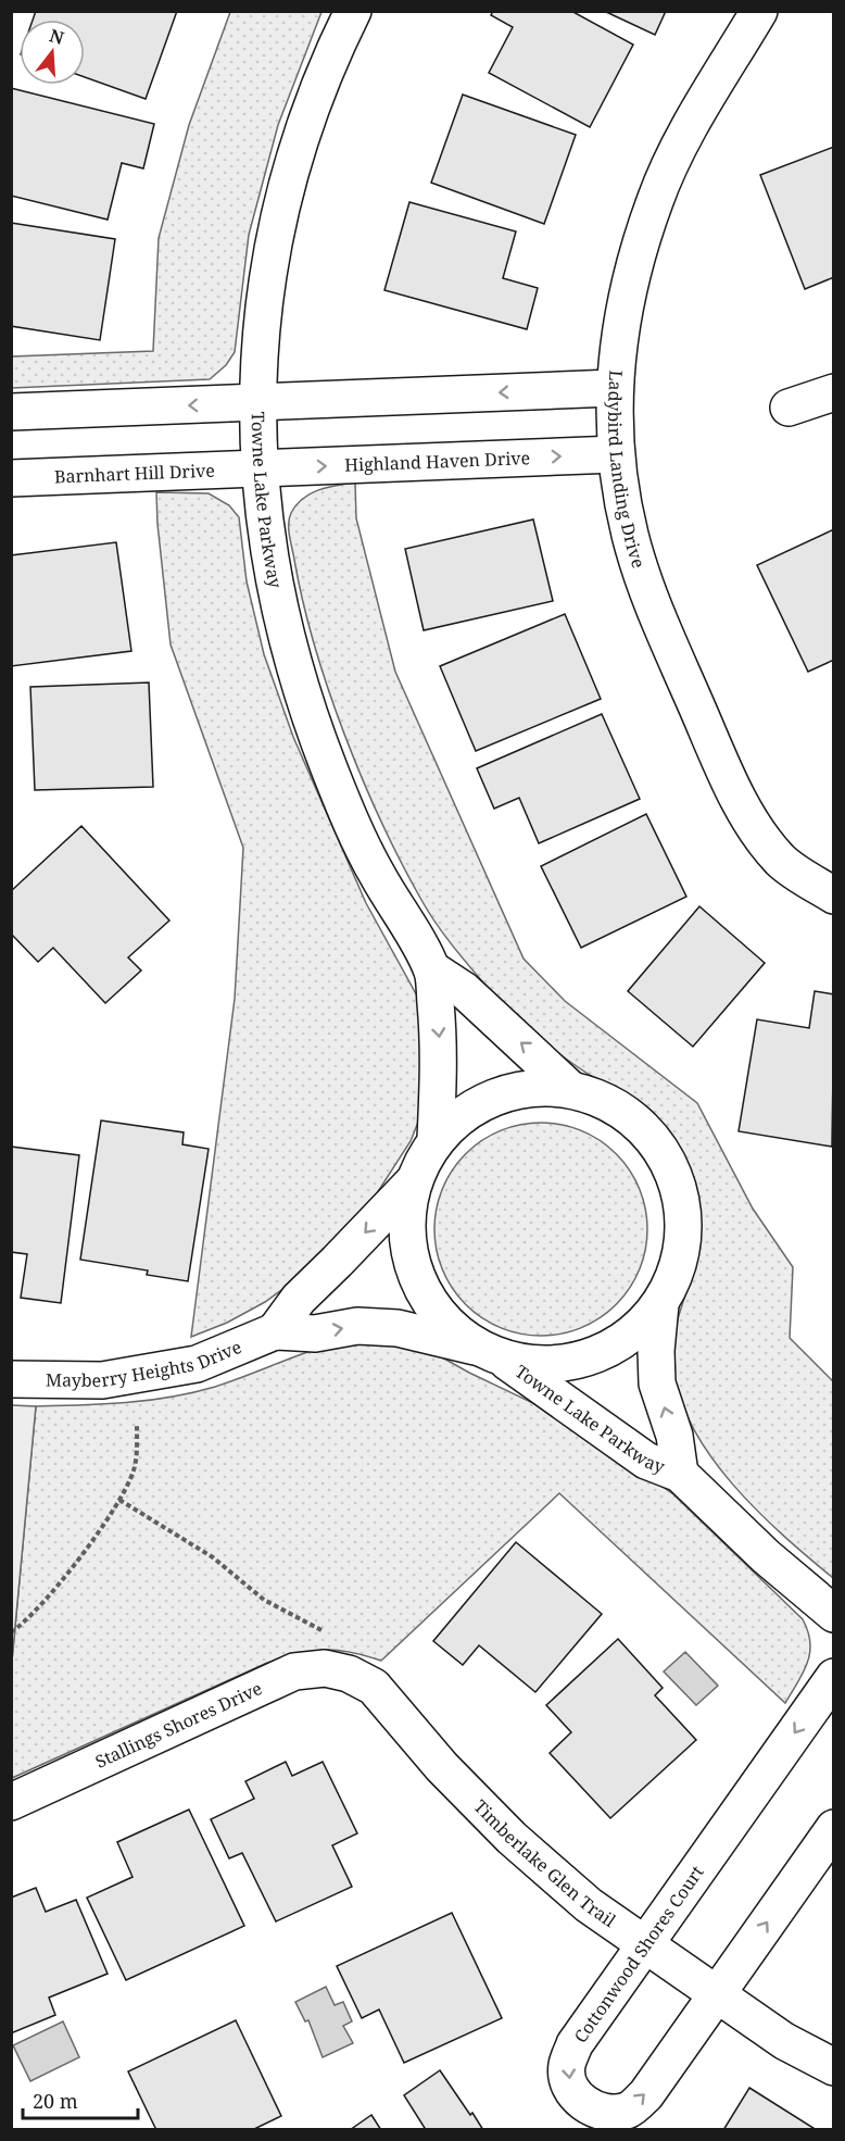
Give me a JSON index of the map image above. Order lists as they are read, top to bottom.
{
  "streets": {
    "street": [
      "Highland Haven Drive",
      "Ladybird Landing Drive",
      "Barnhart Hill Drive",
      "Towne Lake Parkway",
      "Mayberry Heights Drive",
      "Stallings Shores Drive",
      "Timberlake Glen Trail",
      "Cottonwood Shores Court"
    ]
  },
  "crossings": [
    ["Highland Haven Drive", "Ladybird Landing Drive"],
    ["Highland Haven Drive", "Barnhart Hill Drive"],
    ["Highland Haven Drive", "Towne Lake Parkway"],
    ["Barnhart Hill Drive", "Towne Lake Parkway"],
    ["Towne Lake Parkway", "Mayberry Heights Drive"],
    ["Stallings Shores Drive", "Timberlake Glen Trail"],
    ["Timberlake Glen Trail", "Cottonwood Shores Court"]
  ],
  "scale_bar": "20 m",
  "north": "top"
}
